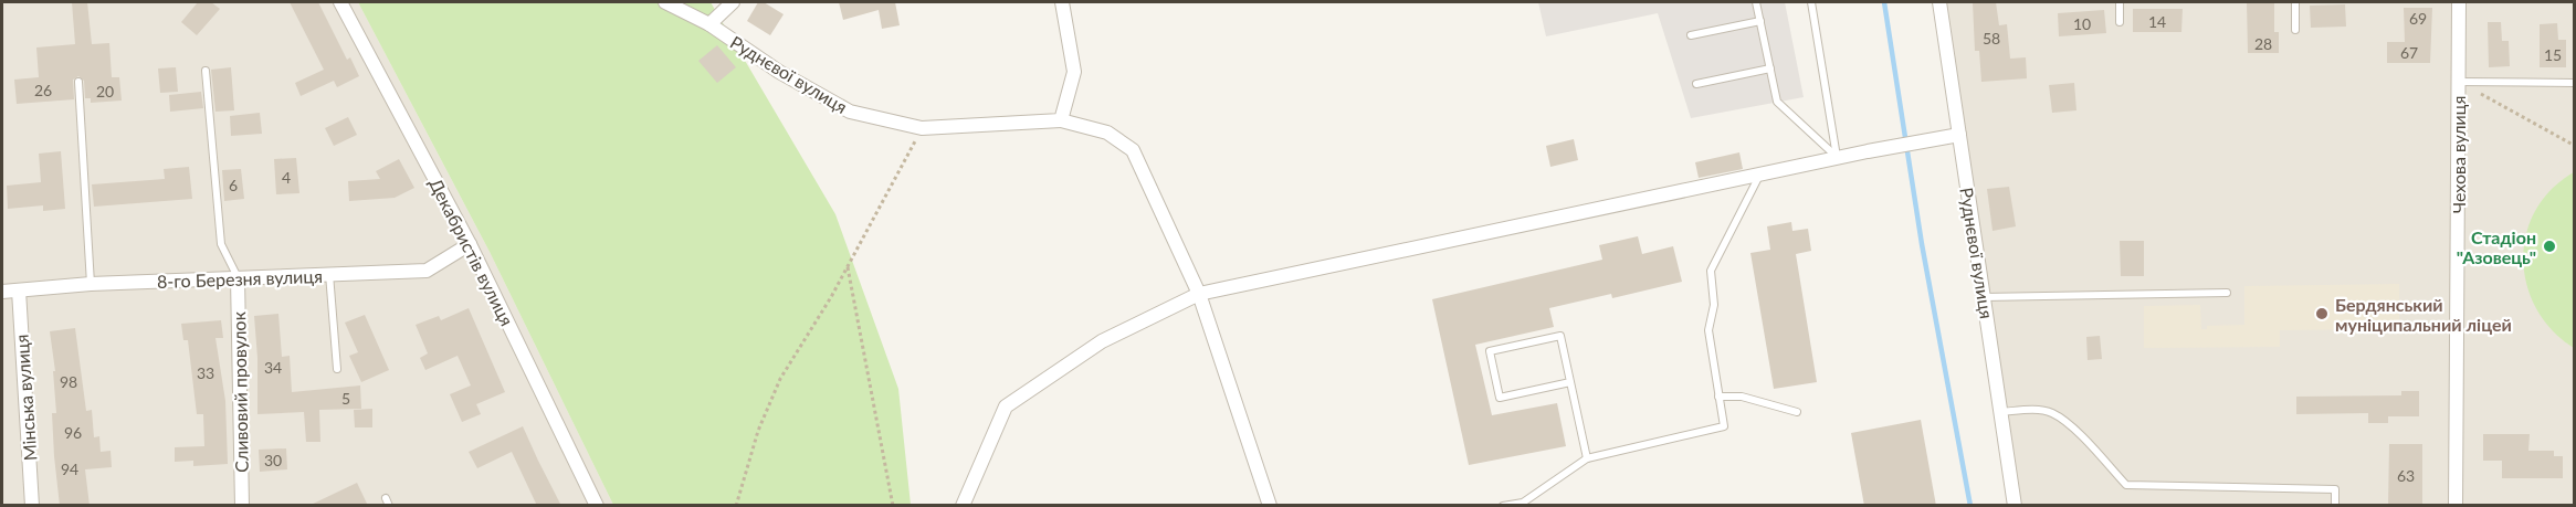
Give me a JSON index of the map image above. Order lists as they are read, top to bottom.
{
  "streets": {
    "street": [
      "Руднєвої вулиця",
      "Чехова вулиця",
      "Декабристів вулиця",
      "8-го Березня вулиця",
      "Сливовий провулок",
      "Мінська вулиця"
    ]
  },
  "crossings": [
    ["Декабристів вулиця", "8-го Березня вулиця"],
    ["8-го Березня вулиця", "Сливовий провулок"],
    ["8-го Березня вулиця", "Мінська вулиця"]
  ],
  "places": ["Стадіон \"Азовець\"", "Бердянський муніципальний ліцей"],
  "house_numbers": [
    "69",
    "14",
    "10",
    "58",
    "28",
    "67",
    "15",
    "26",
    "20",
    "4",
    "6",
    "34",
    "33",
    "98",
    "5",
    "96",
    "30",
    "94",
    "63"
  ]
}
